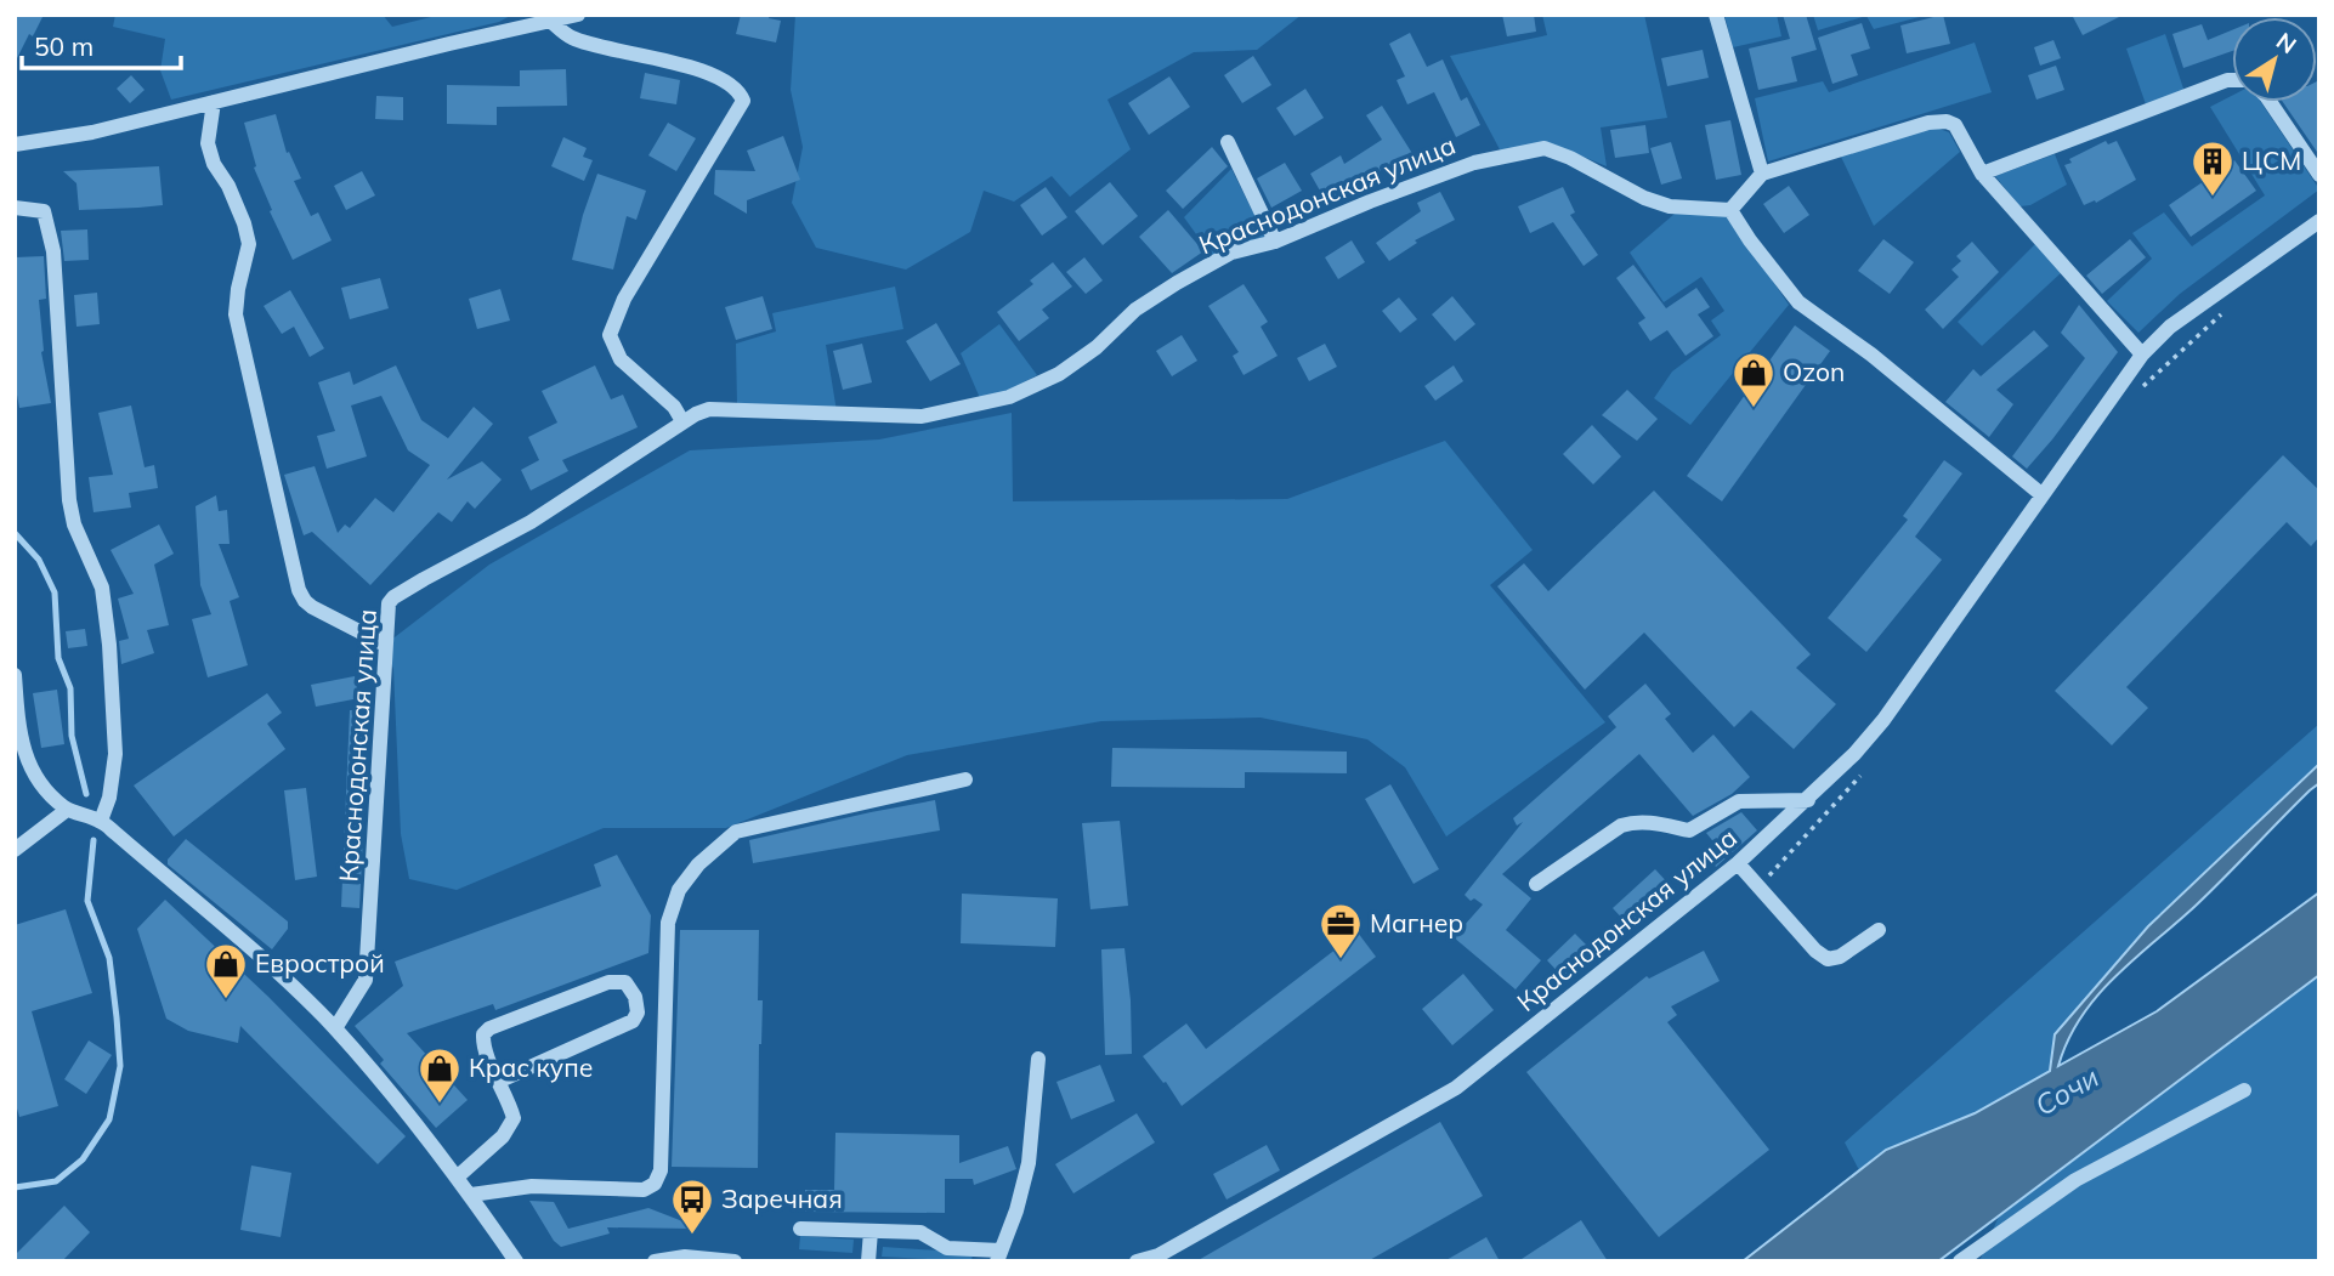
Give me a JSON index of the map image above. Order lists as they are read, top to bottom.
{
  "streets": {
    "street": ["Краснодонская улица"]
  },
  "water": ["Сочи"],
  "places": {
    "building": ["ЦСМ"],
    "shop": ["Ozon", "Еврострой", "Крас купе"],
    "office": ["Магнер"],
    "bus stop": ["Заречная"]
  },
  "scale_bar": "50 m",
  "north": "top right"
}
